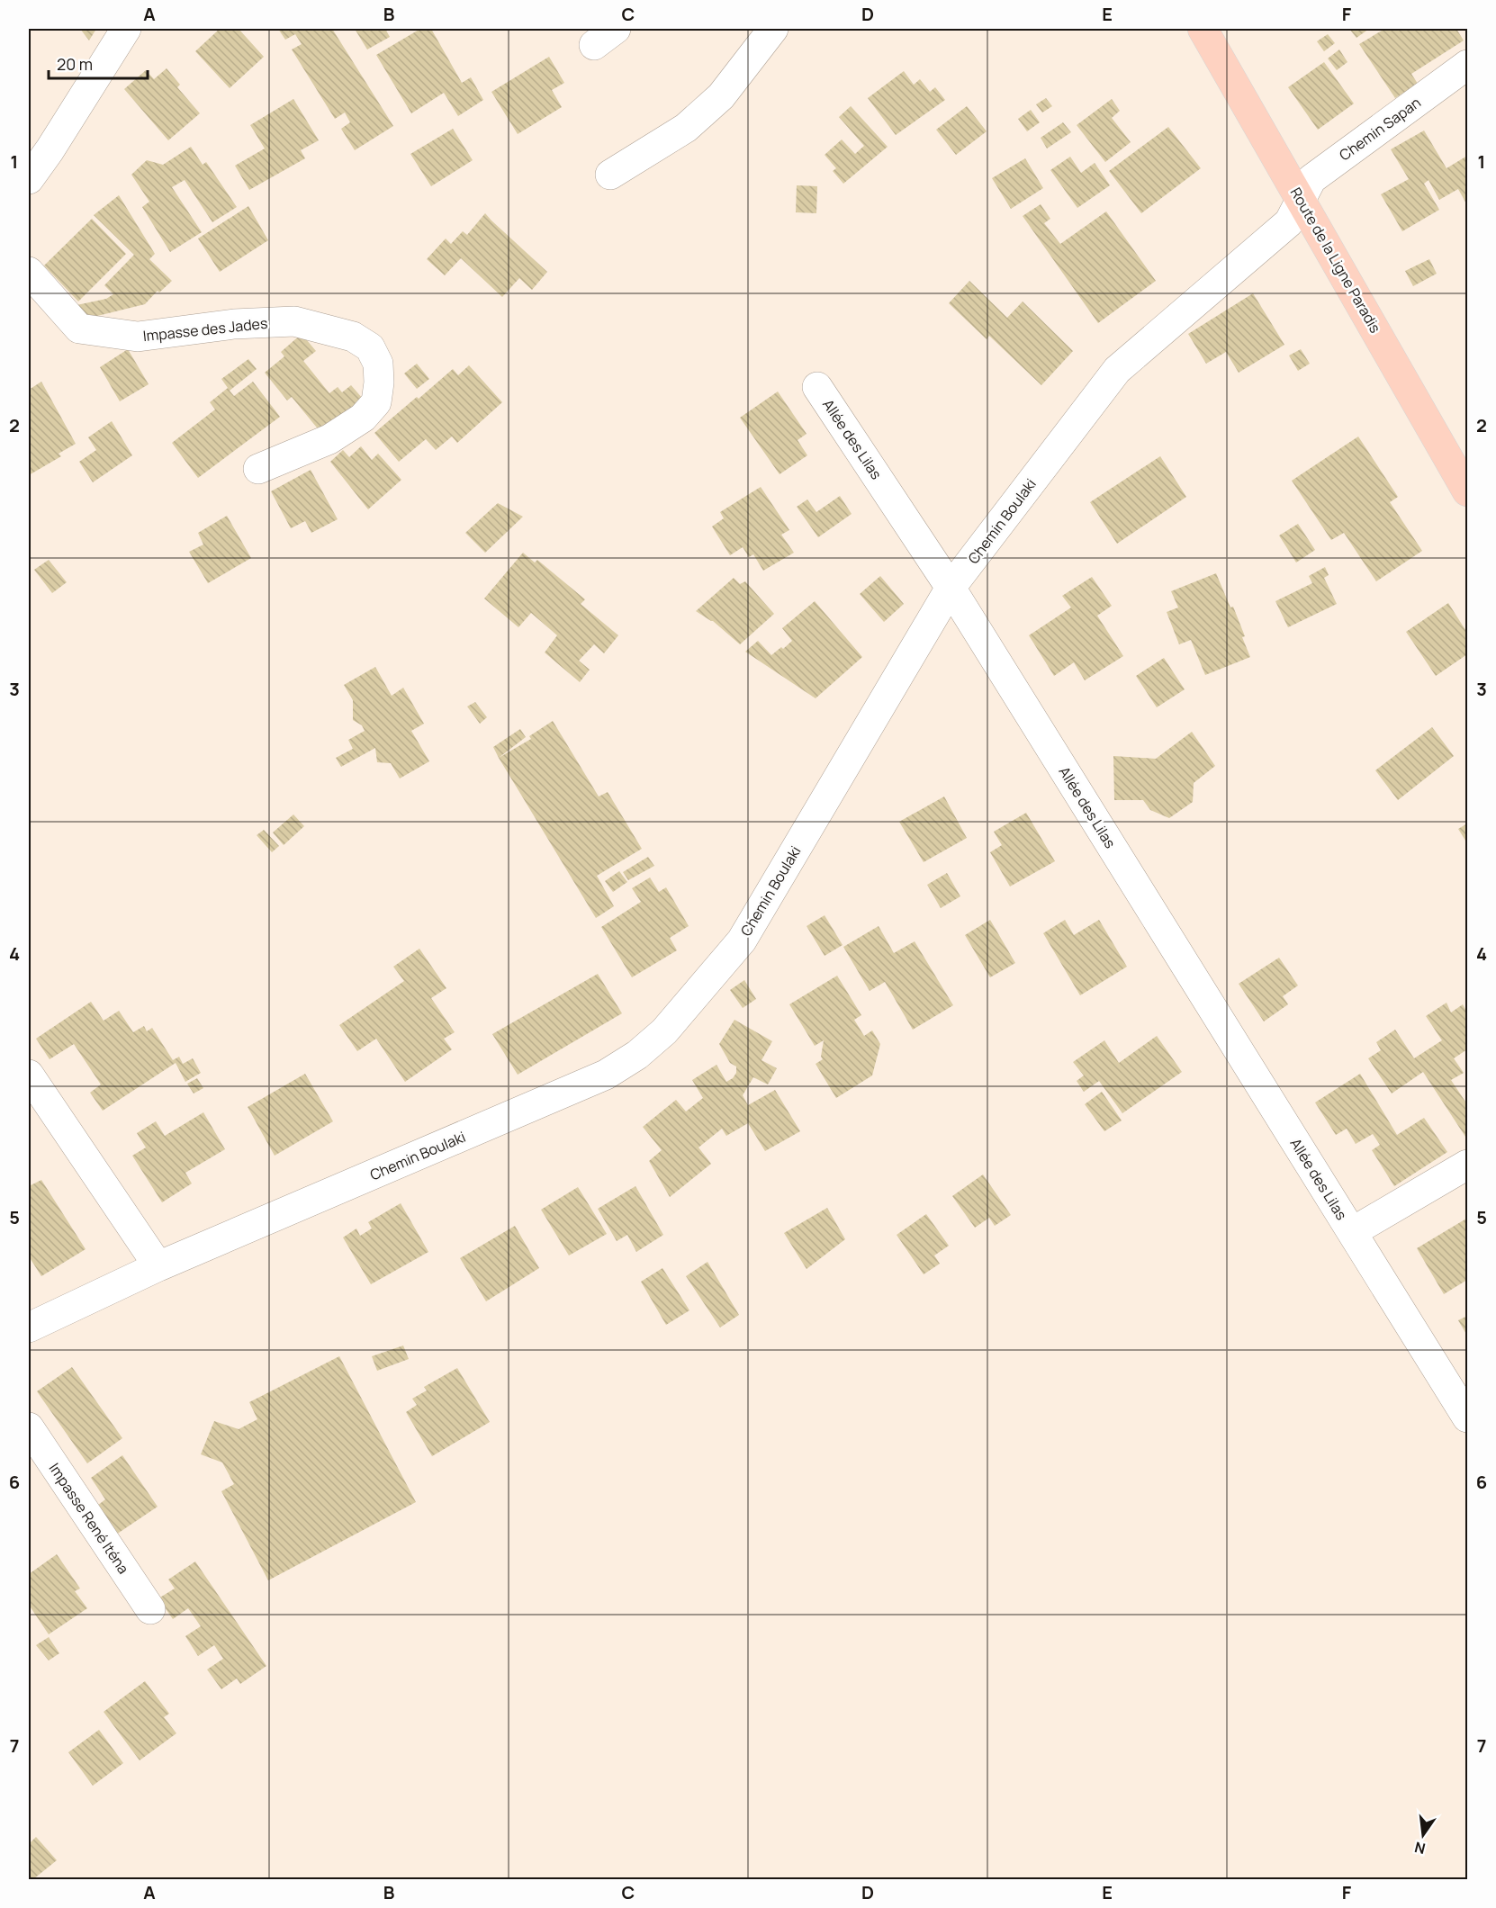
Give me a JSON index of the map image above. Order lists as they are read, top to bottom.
{
  "streets": {
    "main road": ["Route de la Ligne Paradis"],
    "street": [
      "Chemin Sapan",
      "Impasse des Jades",
      "Allée des Lilas",
      "Chemin Boulaki",
      "Impasse René Iténa"
    ]
  },
  "crossings": [
    ["Chemin Sapan", "Route de la Ligne Paradis"],
    ["Chemin Sapan", "Chemin Boulaki"],
    ["Route de la Ligne Paradis", "Chemin Boulaki"],
    ["Allée des Lilas", "Chemin Boulaki"]
  ],
  "scale_bar": "20 m",
  "north": "bottom",
  "grid": {
    "columns": [
      "A",
      "B",
      "C",
      "D",
      "E",
      "F"
    ],
    "rows": [
      "1",
      "2",
      "3",
      "4",
      "5",
      "6",
      "7"
    ]
  }
}
